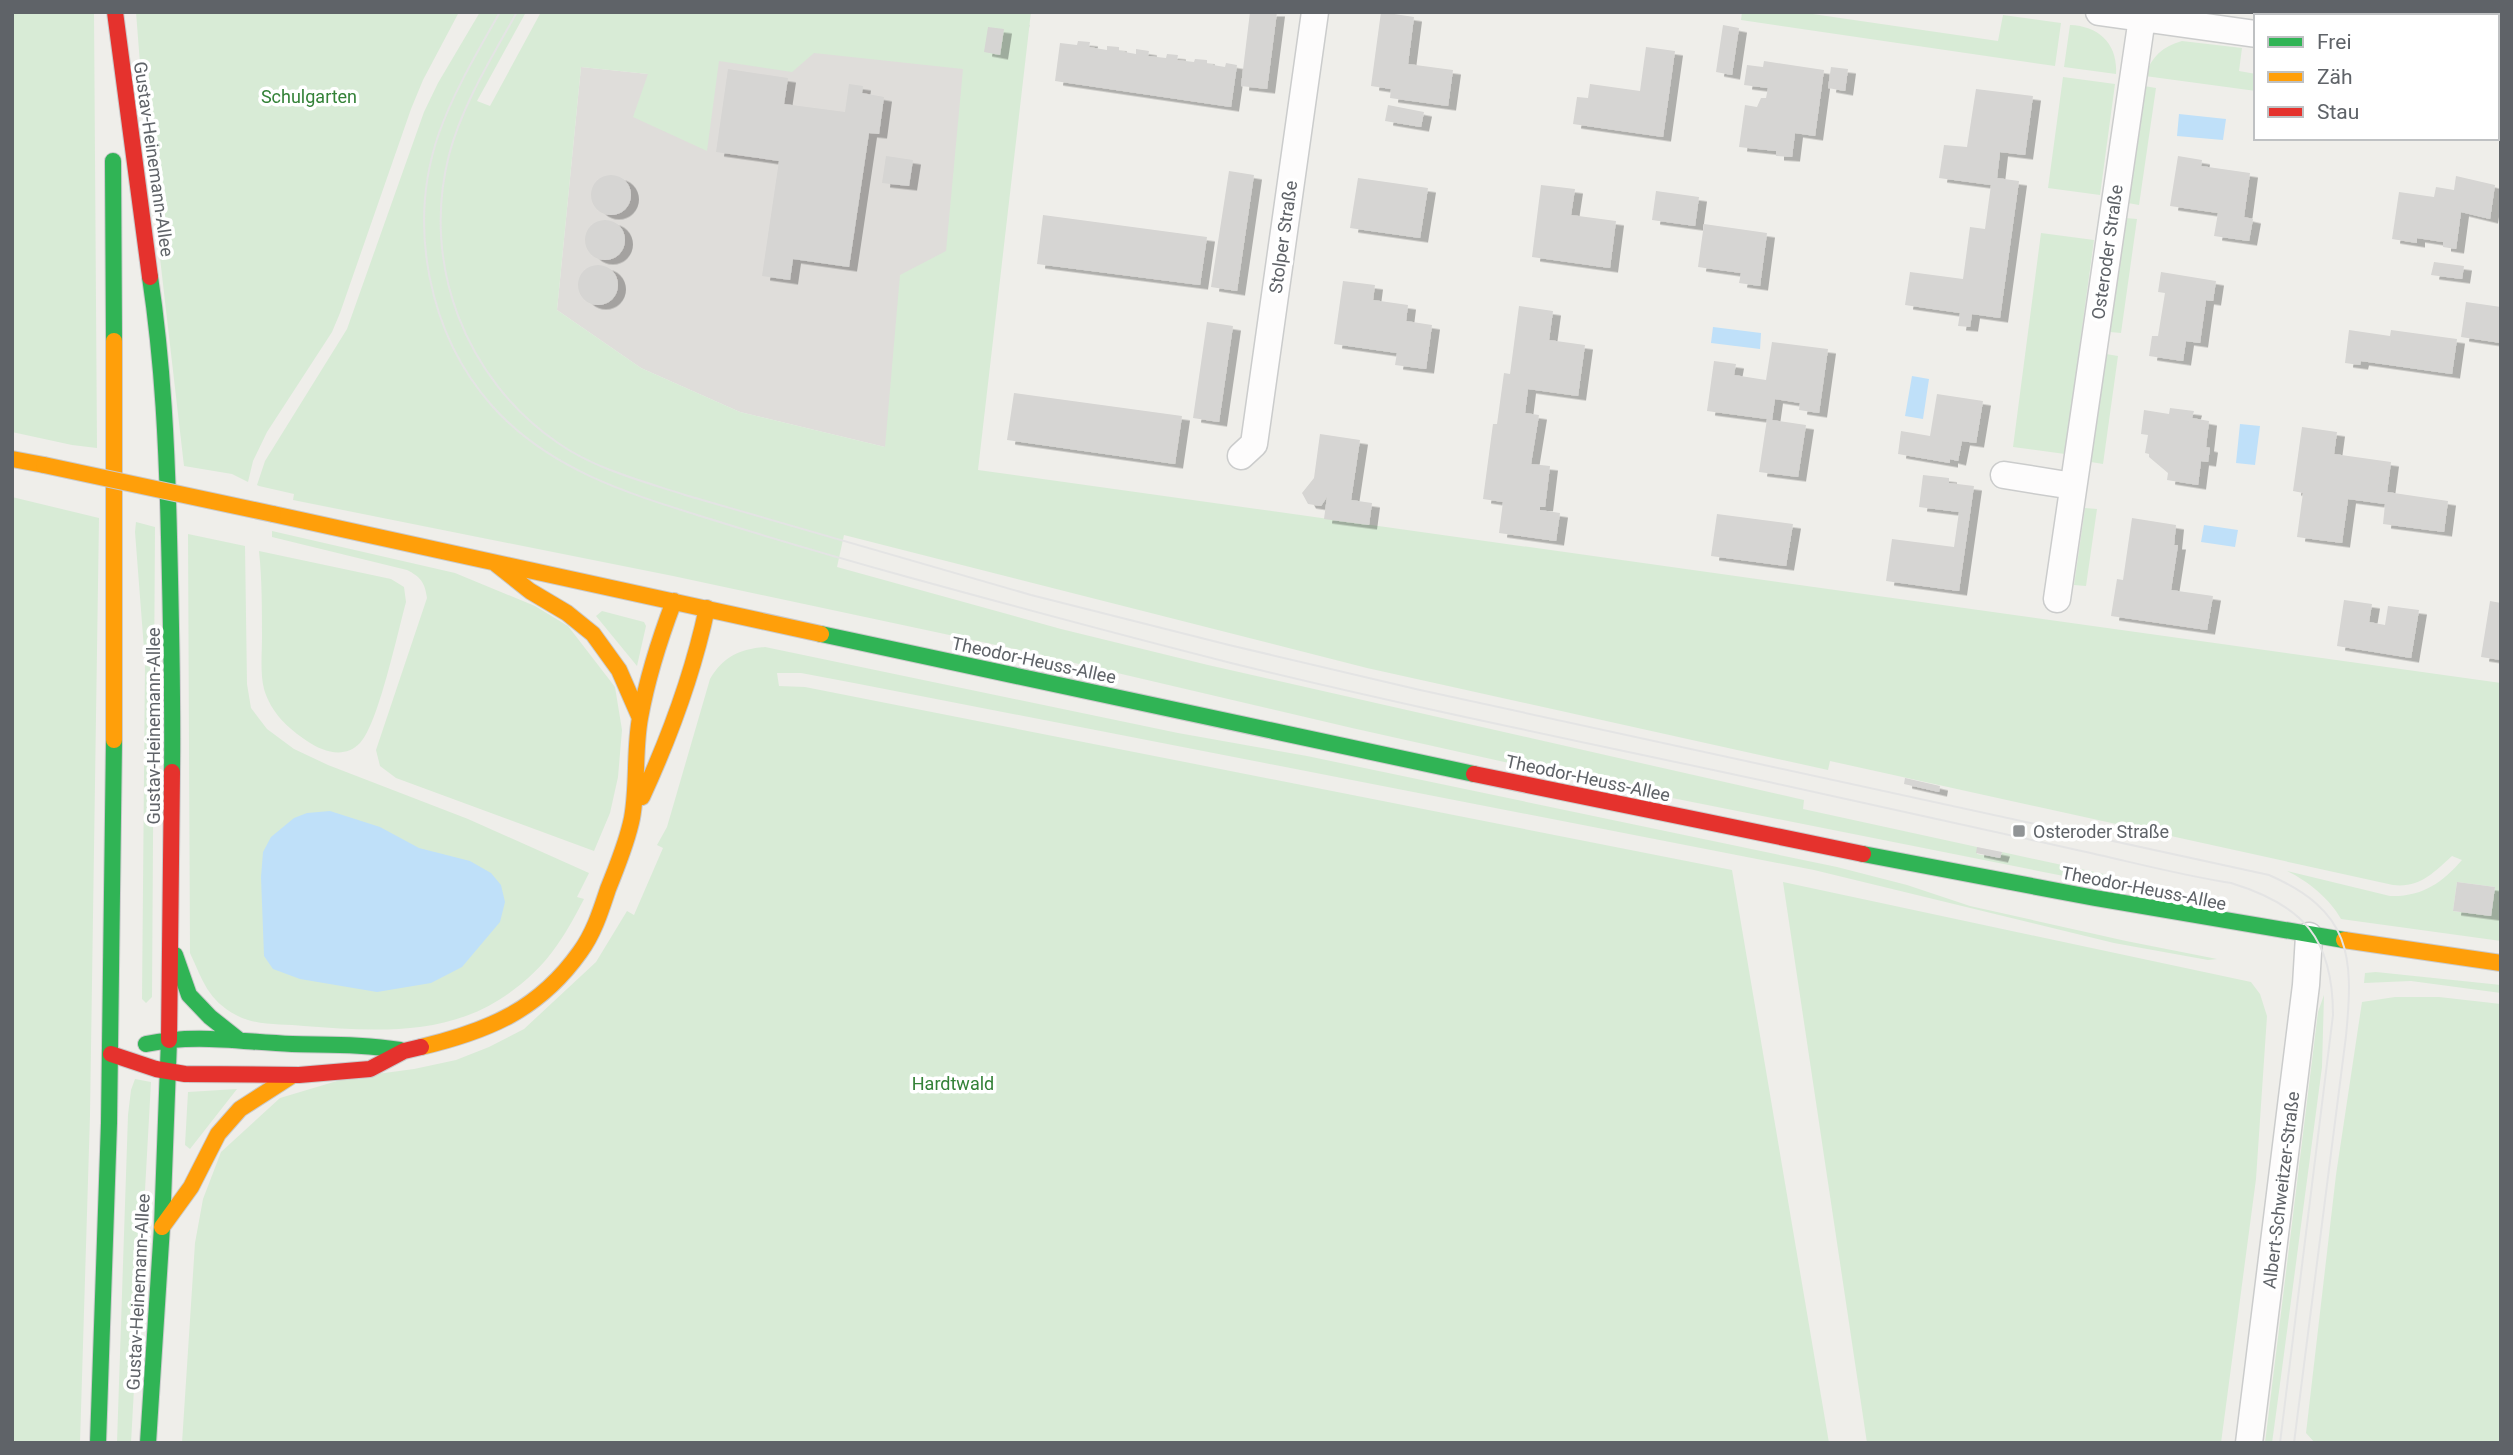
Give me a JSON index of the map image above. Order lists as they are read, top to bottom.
{
  "streets": {
    "main road": ["Gustav-Heinemann-Allee", "Theodor-Heuss-Allee"],
    "street": ["Stolper Straße", "Osteroder Straße", "Albert-Schweitzer-Straße"]
  },
  "crossings": [
    ["Theodor-Heuss-Allee", "Albert-Schweitzer-Straße"]
  ],
  "parks": ["Schulgarten", "Hardtwald"],
  "places": {
    "transit": ["Osteroder Straße"]
  },
  "legend": ["Frei", "Zäh", "Stau"]
}
